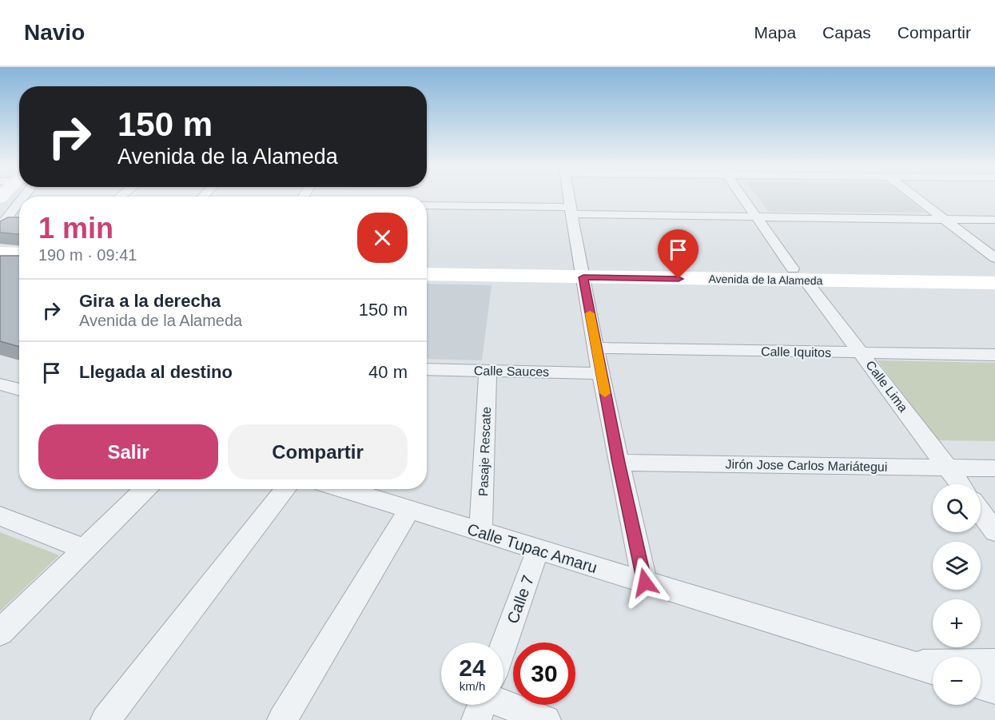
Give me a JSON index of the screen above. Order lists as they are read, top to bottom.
{
  "streets": {
    "street": [
      "Avenida de la Alameda",
      "Calle Iquitos",
      "Calle Sauces",
      "Calle Lima",
      "Pasaje Rescate",
      "Jirón Jose Carlos Mariátegui",
      "Calle Tupac Amaru",
      "Calle 7"
    ]
  },
  "crossings": [
    ["Avenida de la Alameda", "Calle Lima"],
    ["Calle Iquitos", "Calle Lima"],
    ["Calle Sauces", "Pasaje Rescate"],
    ["Calle Lima", "Jirón Jose Carlos Mariátegui"],
    ["Pasaje Rescate", "Calle Tupac Amaru"],
    ["Calle Tupac Amaru", "Calle 7"]
  ],
  "page": {
    "header": "Navio",
    "nav": ["Mapa", "Capas", "Compartir"],
    "turn": ["150 m", "Avenida de la Alameda"],
    "heading": ["1 min", "190 m · 09:41"],
    "list": [
      {
        "name": "Gira a la derecha",
        "note": "Avenida de la Alameda",
        "value": "150 m"
      },
      {
        "name": "Llegada al destino",
        "value": "40 m"
      }
    ],
    "buttons": ["Salir", "Compartir"],
    "map_buttons": ["+", "−"],
    "speed": "24 km/h",
    "limit": "30"
  }
}
